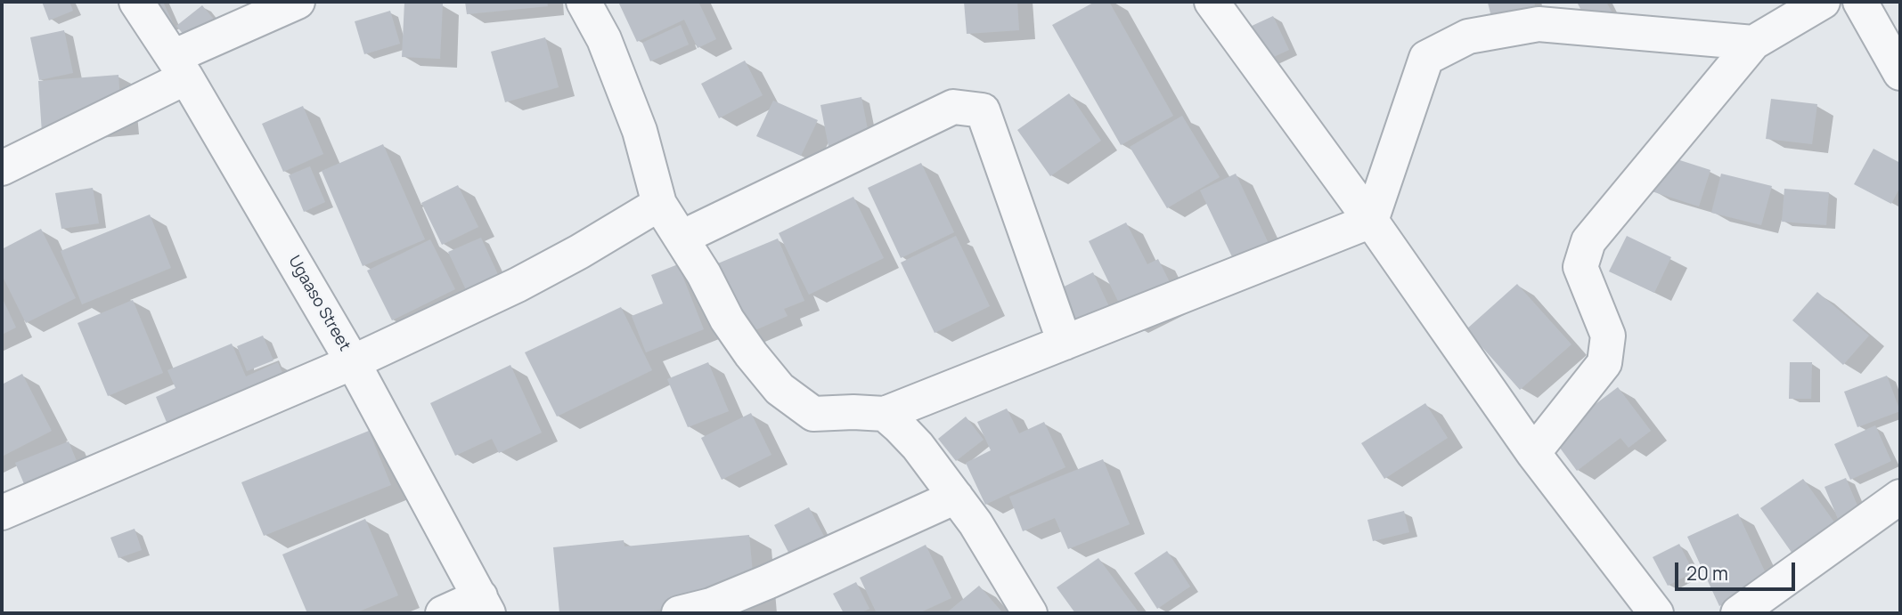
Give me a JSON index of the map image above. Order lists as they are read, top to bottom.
{
  "streets": {
    "street": ["Ugaaso Street"]
  },
  "scale_bar": "20 m"
}
